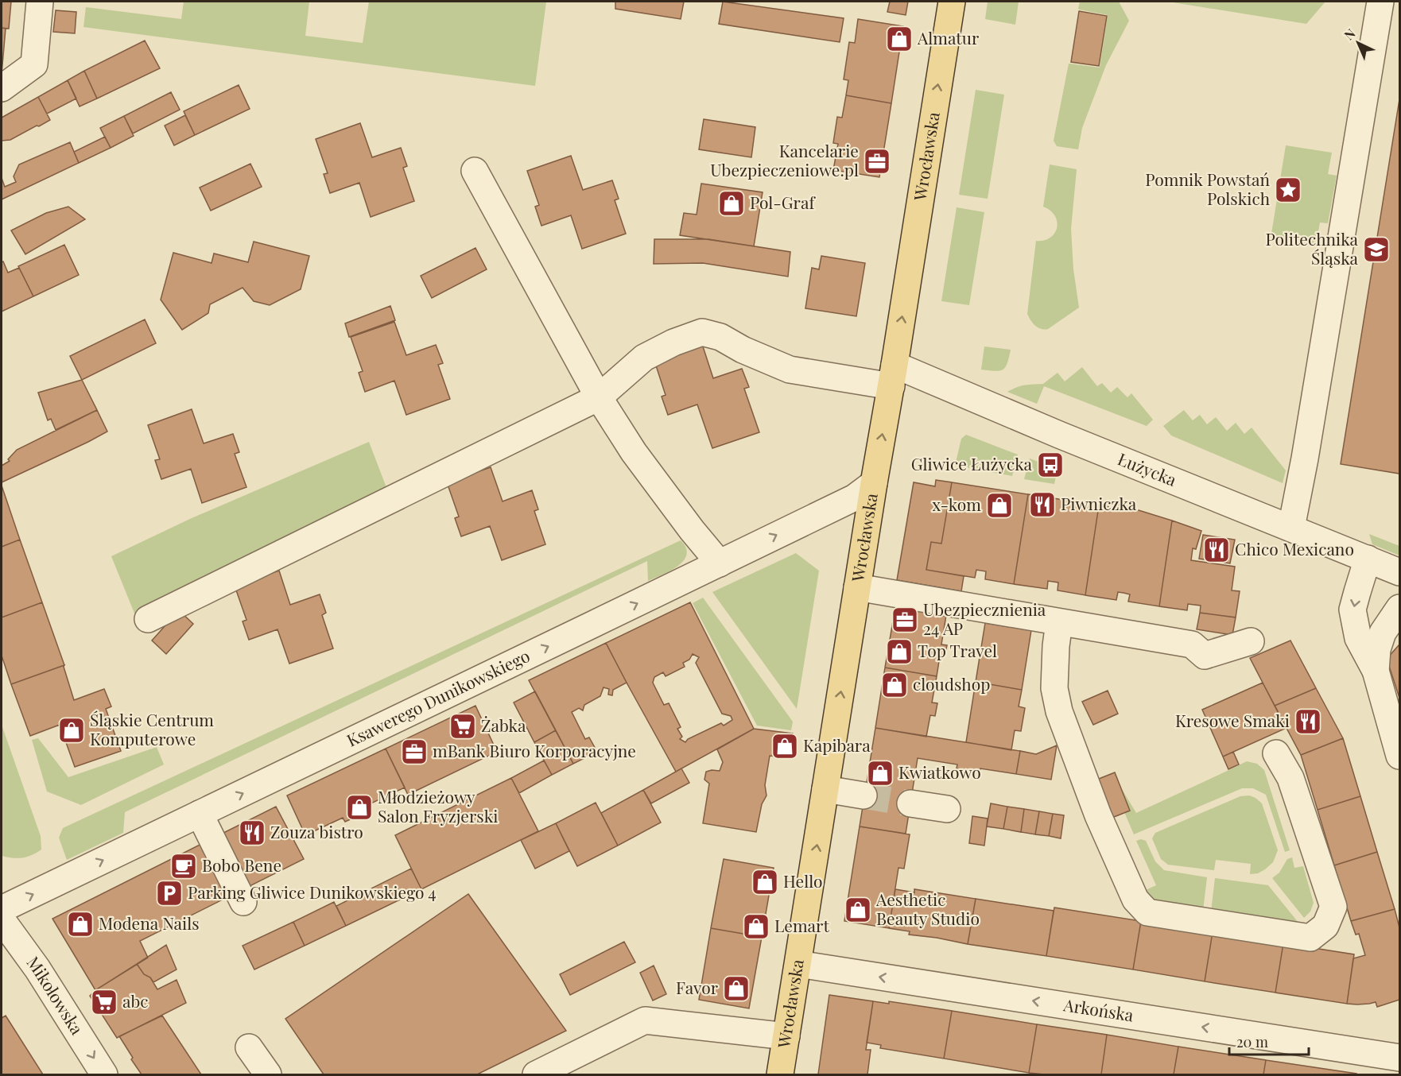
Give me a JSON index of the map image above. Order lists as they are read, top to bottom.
{
  "streets": {
    "main road": ["Wrocławska"],
    "street": [
      "Łużycka",
      "Ksawerego Dunikowskiego",
      "Mikołowska",
      "Arkońska"
    ]
  },
  "crossings": [
    ["Wrocławska", "Łużycka"],
    ["Wrocławska", "Ksawerego Dunikowskiego"],
    ["Wrocławska", "Arkońska"]
  ],
  "one_way": ["Wrocławska", "Ksawerego Dunikowskiego", "Arkońska"],
  "places": {
    "shop": [
      "Almatur",
      "Pol-Graf",
      "x-kom",
      "Top Travel",
      "cloudshop",
      "Śląskie Centrum Komputerowe",
      "Kapibara",
      "Kwiatkowo",
      "Młodzieżowy Salon Fryzjerski",
      "Hello",
      "Aesthetic Beauty Studio",
      "Modena Nails",
      "Lemart",
      "Favor"
    ],
    "office": ["Kancelarie Ubezpieczeniowe.pl", "Ubezpiecznienia 24 AP", "mBank Biuro Korporacyjne"],
    "place": ["Pomnik Powstań Polskich"],
    "school or university": ["Politechnika Śląska"],
    "bus stop": ["Gliwice Łużycka"],
    "restaurant": [
      "Piwniczka",
      "Chico Mexicano",
      "Kresowe Smaki",
      "Zouza bistro"
    ],
    "supermarket": ["Żabka", "abc"],
    "cafe": ["Bobo Bene"],
    "parking": ["Parking Gliwice Dunikowskiego 4"]
  },
  "scale_bar": "20 m",
  "north": "top left"
}
